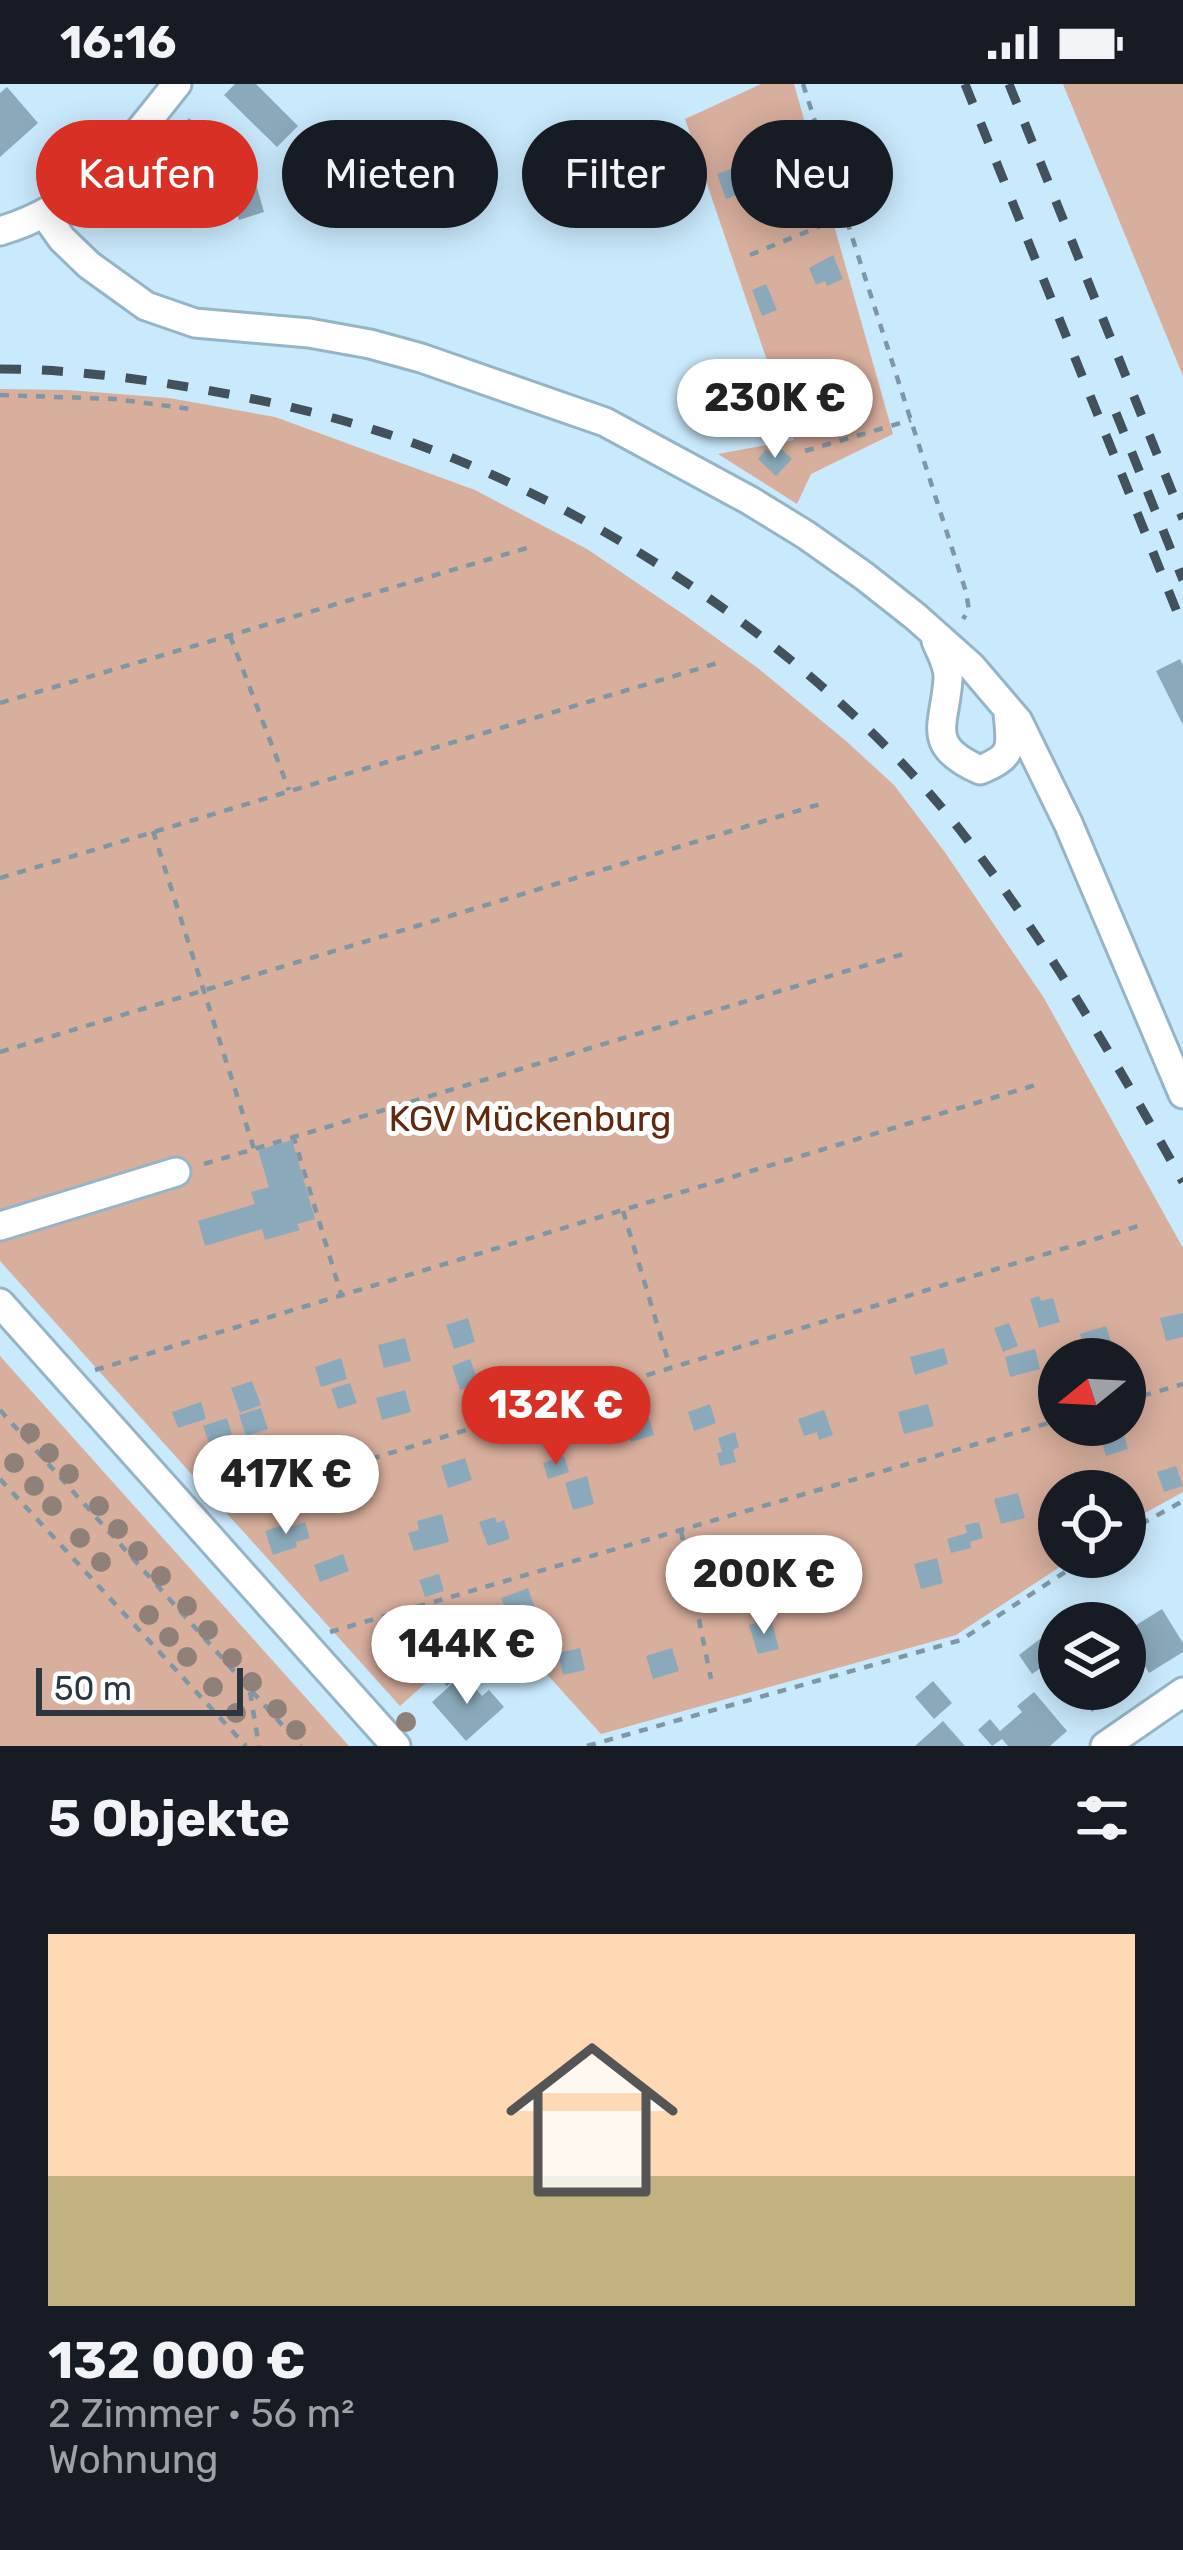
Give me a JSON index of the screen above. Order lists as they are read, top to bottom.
{
  "parks": ["KGV Mückenburg"],
  "scale_bar": "50 m",
  "north": "left",
  "page": {
    "status": "16:16",
    "chip": [
      "Kaufen",
      "Mieten",
      "Filter",
      "Neu"
    ],
    "price": [
      "230K €",
      "132K €",
      "417K €",
      "200K €",
      "144K €"
    ],
    "scale": "50 m",
    "heading": "5 Objekte",
    "list": [
      {
        "name": "132 000 €",
        "note": "2 Zimmer · 56 m² · Wohnung"
      }
    ]
  }
}
